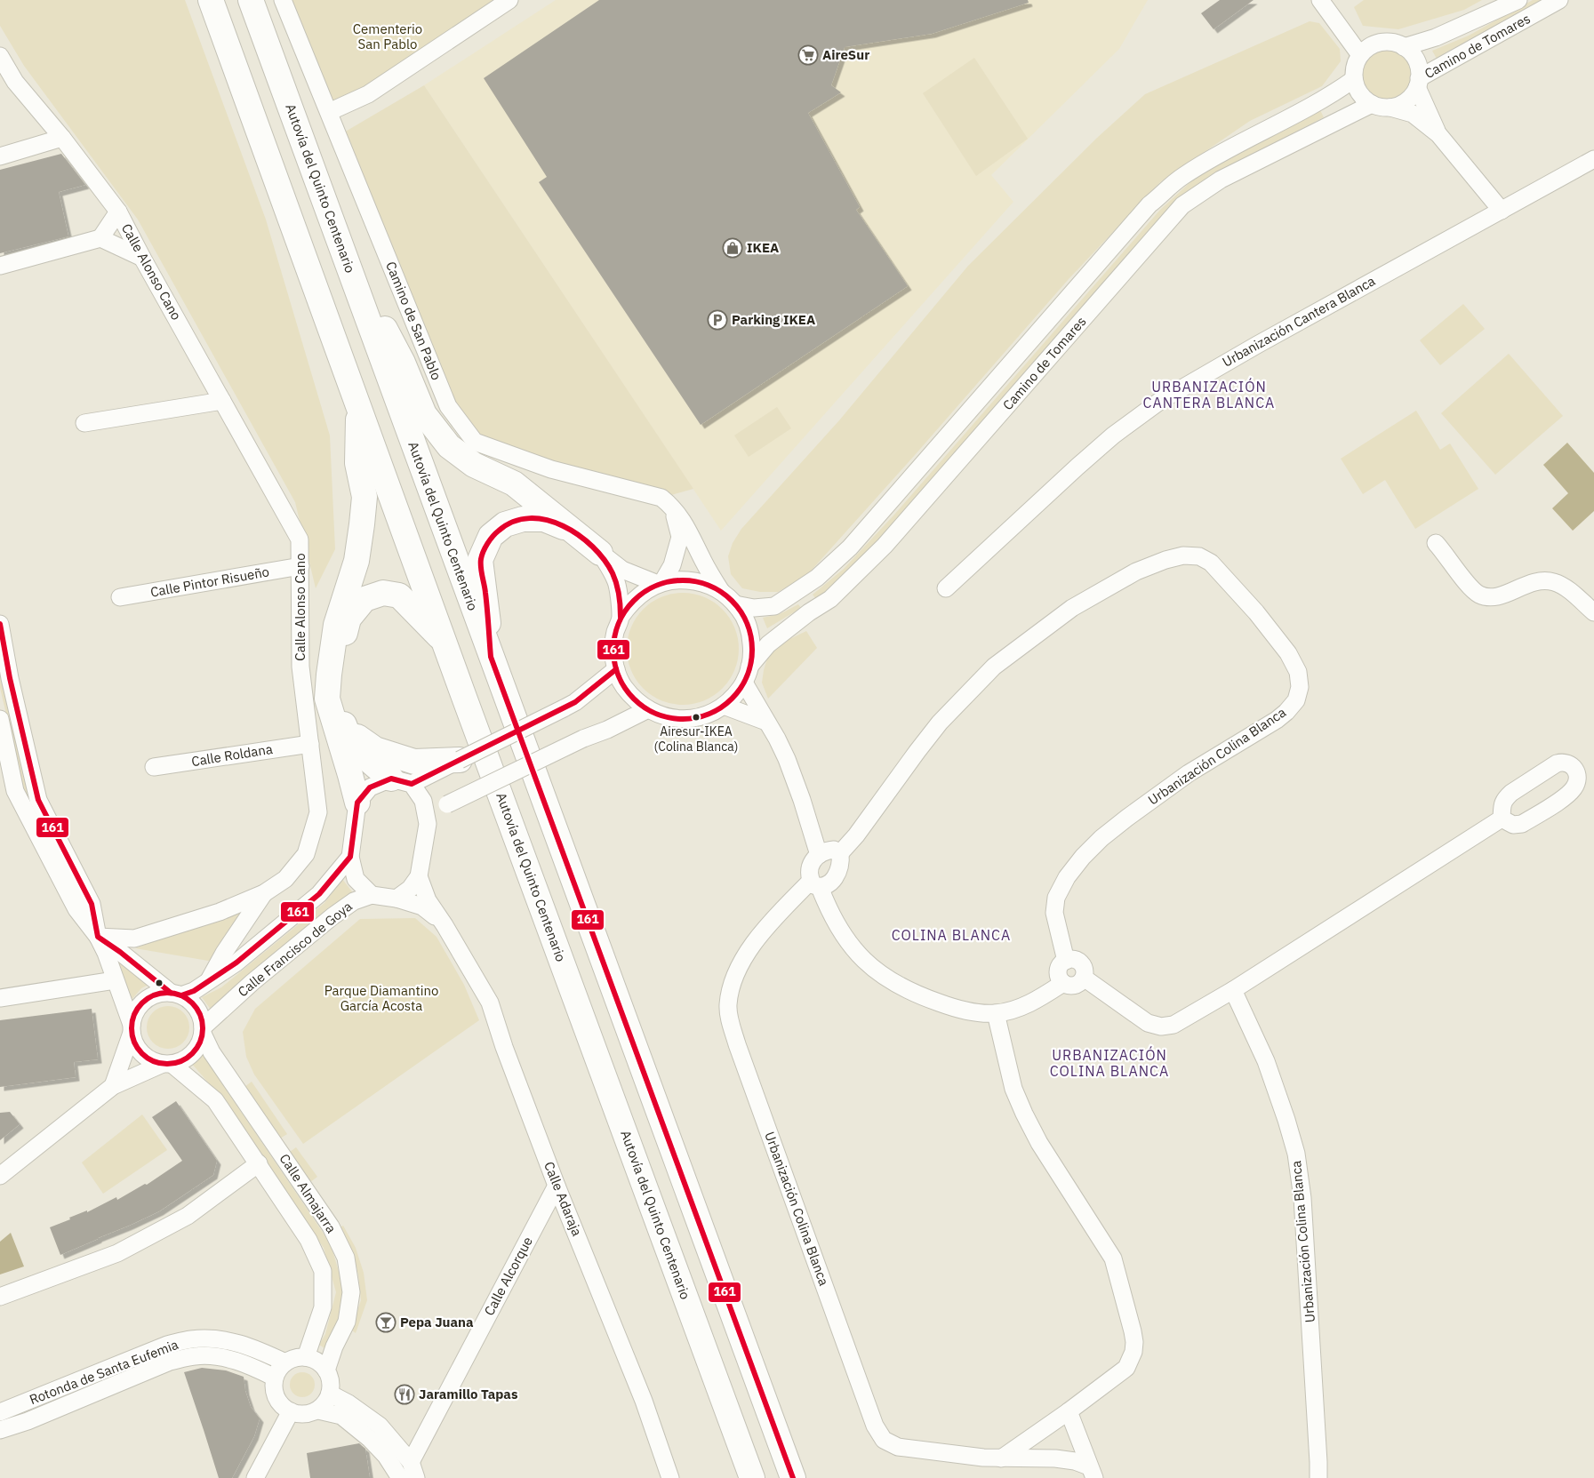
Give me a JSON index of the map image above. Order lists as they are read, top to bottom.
{
  "streets": {
    "highway": ["Autovía del Quinto Centenario"],
    "street": [
      "Camino de Tomares",
      "Calle Alonso Cano",
      "Camino de San Pablo",
      "Urbanización Cantera Blanca",
      "Calle Pintor Risueño",
      "Calle Roldana",
      "Urbanización Colina Blanca",
      "Calle Francisco de Goya",
      "Calle Almajarra",
      "Calle Adaraja",
      "Calle Alcorque",
      "Rotonda de Santa Eufemia"
    ]
  },
  "crossings": [
    ["Camino de Tomares", "Camino de San Pablo"],
    ["Calle Alonso Cano", "Calle Pintor Risueño"],
    ["Calle Alonso Cano", "Calle Roldana"],
    ["Calle Francisco de Goya", "Calle Almajarra"],
    ["Calle Francisco de Goya", "Calle Adaraja"],
    ["Calle Almajarra", "Rotonda de Santa Eufemia"],
    ["Calle Adaraja", "Calle Alcorque"]
  ],
  "districts": ["URBANIZACIÓN CANTERA BLANCA", "COLINA BLANCA", "URBANIZACIÓN COLINA BLANCA"],
  "parks": ["Cementerio San Pablo", "Parque Diamantino García Acosta"],
  "places": {
    "supermarket": ["AireSur"],
    "shop": ["IKEA"],
    "parking": ["Parking IKEA"],
    "other": ["Airesur-IKEA (Colina Blanca)"],
    "bar": ["Pepa Juana"],
    "restaurant": ["Jaramillo Tapas"]
  },
  "lines": ["transit line 161"]
}
